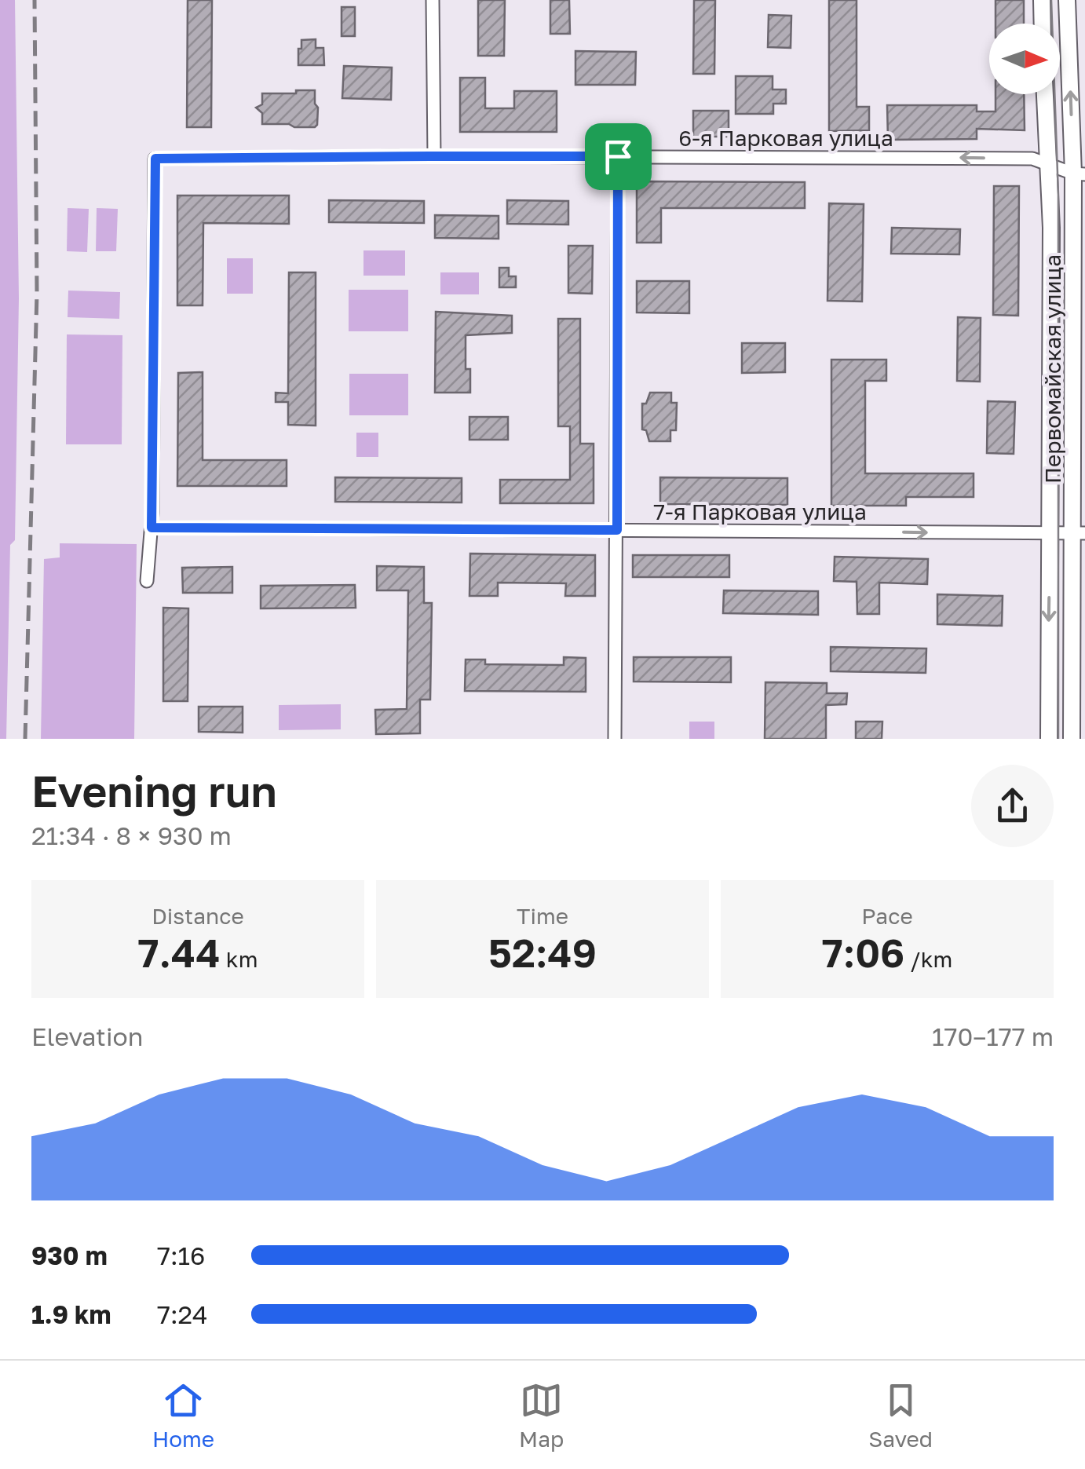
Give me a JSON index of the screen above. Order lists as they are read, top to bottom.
{
  "streets": {
    "main road": ["Первомайская улица"],
    "street": ["6-я Парковая улица", "7-я Парковая улица"]
  },
  "crossings": [
    ["6-я Парковая улица", "Первомайская улица"],
    ["6-я Парковая улица", "7-я Парковая улица"],
    ["Первомайская улица", "7-я Парковая улица"]
  ],
  "one_way": ["7-я Парковая улица"],
  "north": "right",
  "page": {
    "heading": ["Evening run", "21:34 · 8 × 930 m"],
    "stats": [
      ["Distance", "7.44 km"],
      ["Time", "52:49"],
      ["Pace", "7:06 /km"]
    ],
    "chart": ["Elevation", "170–177 m"],
    "list": [
      {
        "name": "930 m",
        "note": "7:16"
      },
      {
        "name": "1.9 km",
        "note": "7:24"
      }
    ],
    "tabs": ["Home", "Map", "Saved"]
  }
}
